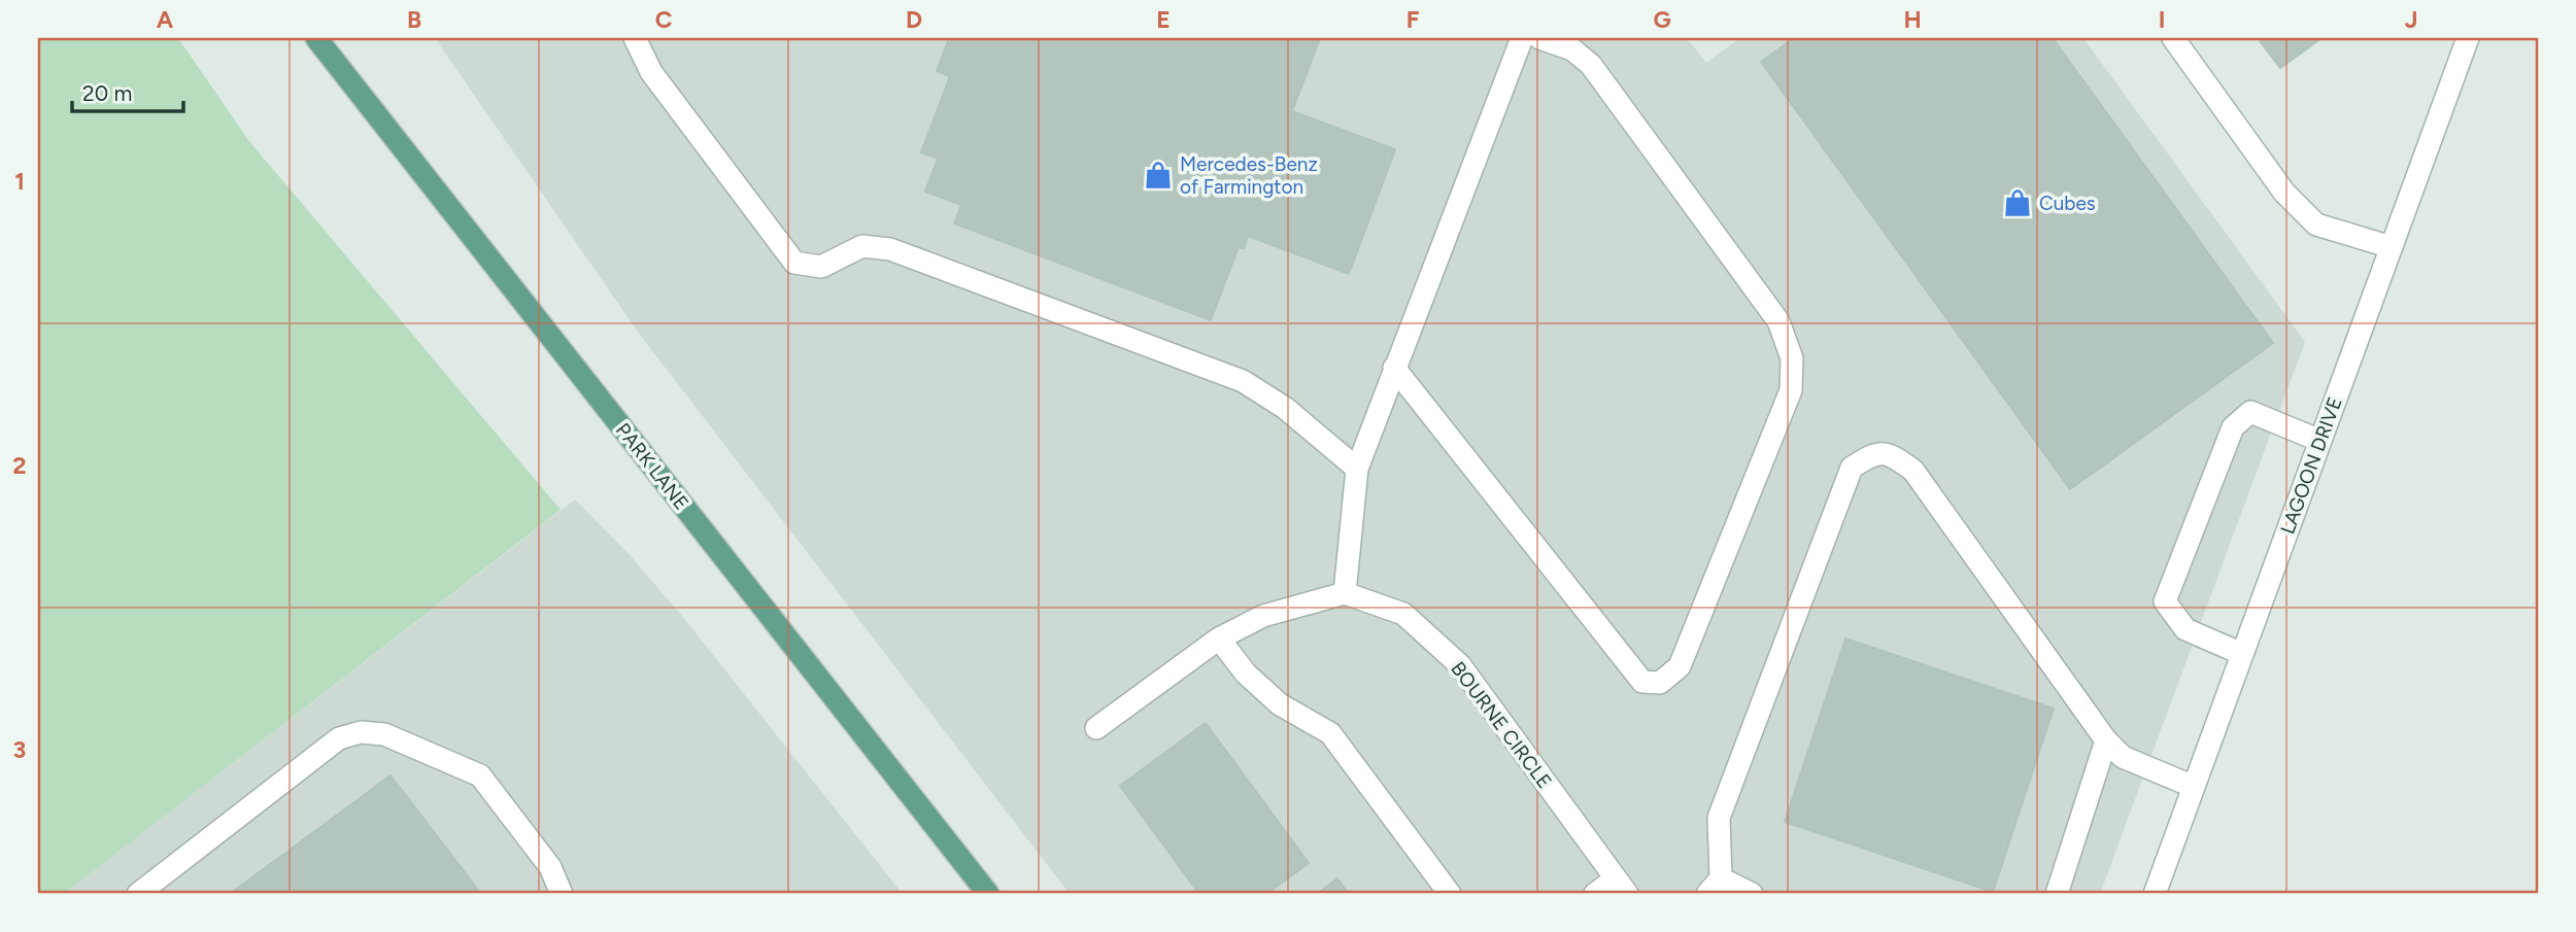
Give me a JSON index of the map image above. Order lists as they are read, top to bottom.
{
  "streets": {
    "main road": ["PARK LANE"],
    "street": ["LAGOON DRIVE", "BOURNE CIRCLE"]
  },
  "places": {
    "shop": ["Mercedes-Benz of Farmington", "Cubes"]
  },
  "scale_bar": "20 m",
  "grid": {
    "columns": [
      "A",
      "B",
      "C",
      "D",
      "E",
      "F",
      "G",
      "H",
      "I",
      "J"
    ],
    "rows": ["1", "2", "3"]
  }
}
